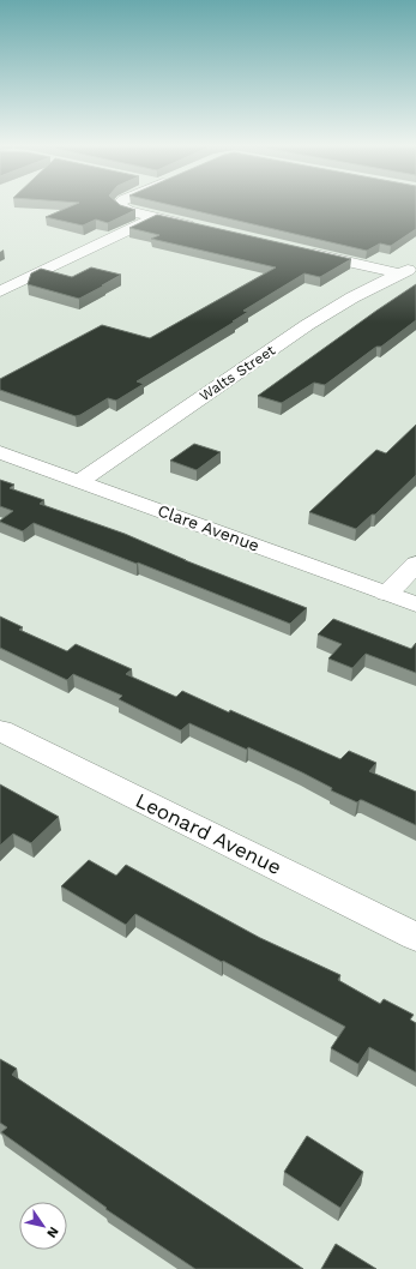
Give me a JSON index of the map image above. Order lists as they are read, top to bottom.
{
  "streets": {
    "street": ["Walts Street", "Clare Avenue", "Leonard Avenue"]
  },
  "crossings": [
    ["Walts Street", "Clare Avenue"]
  ],
  "north": "bottom right"
}
